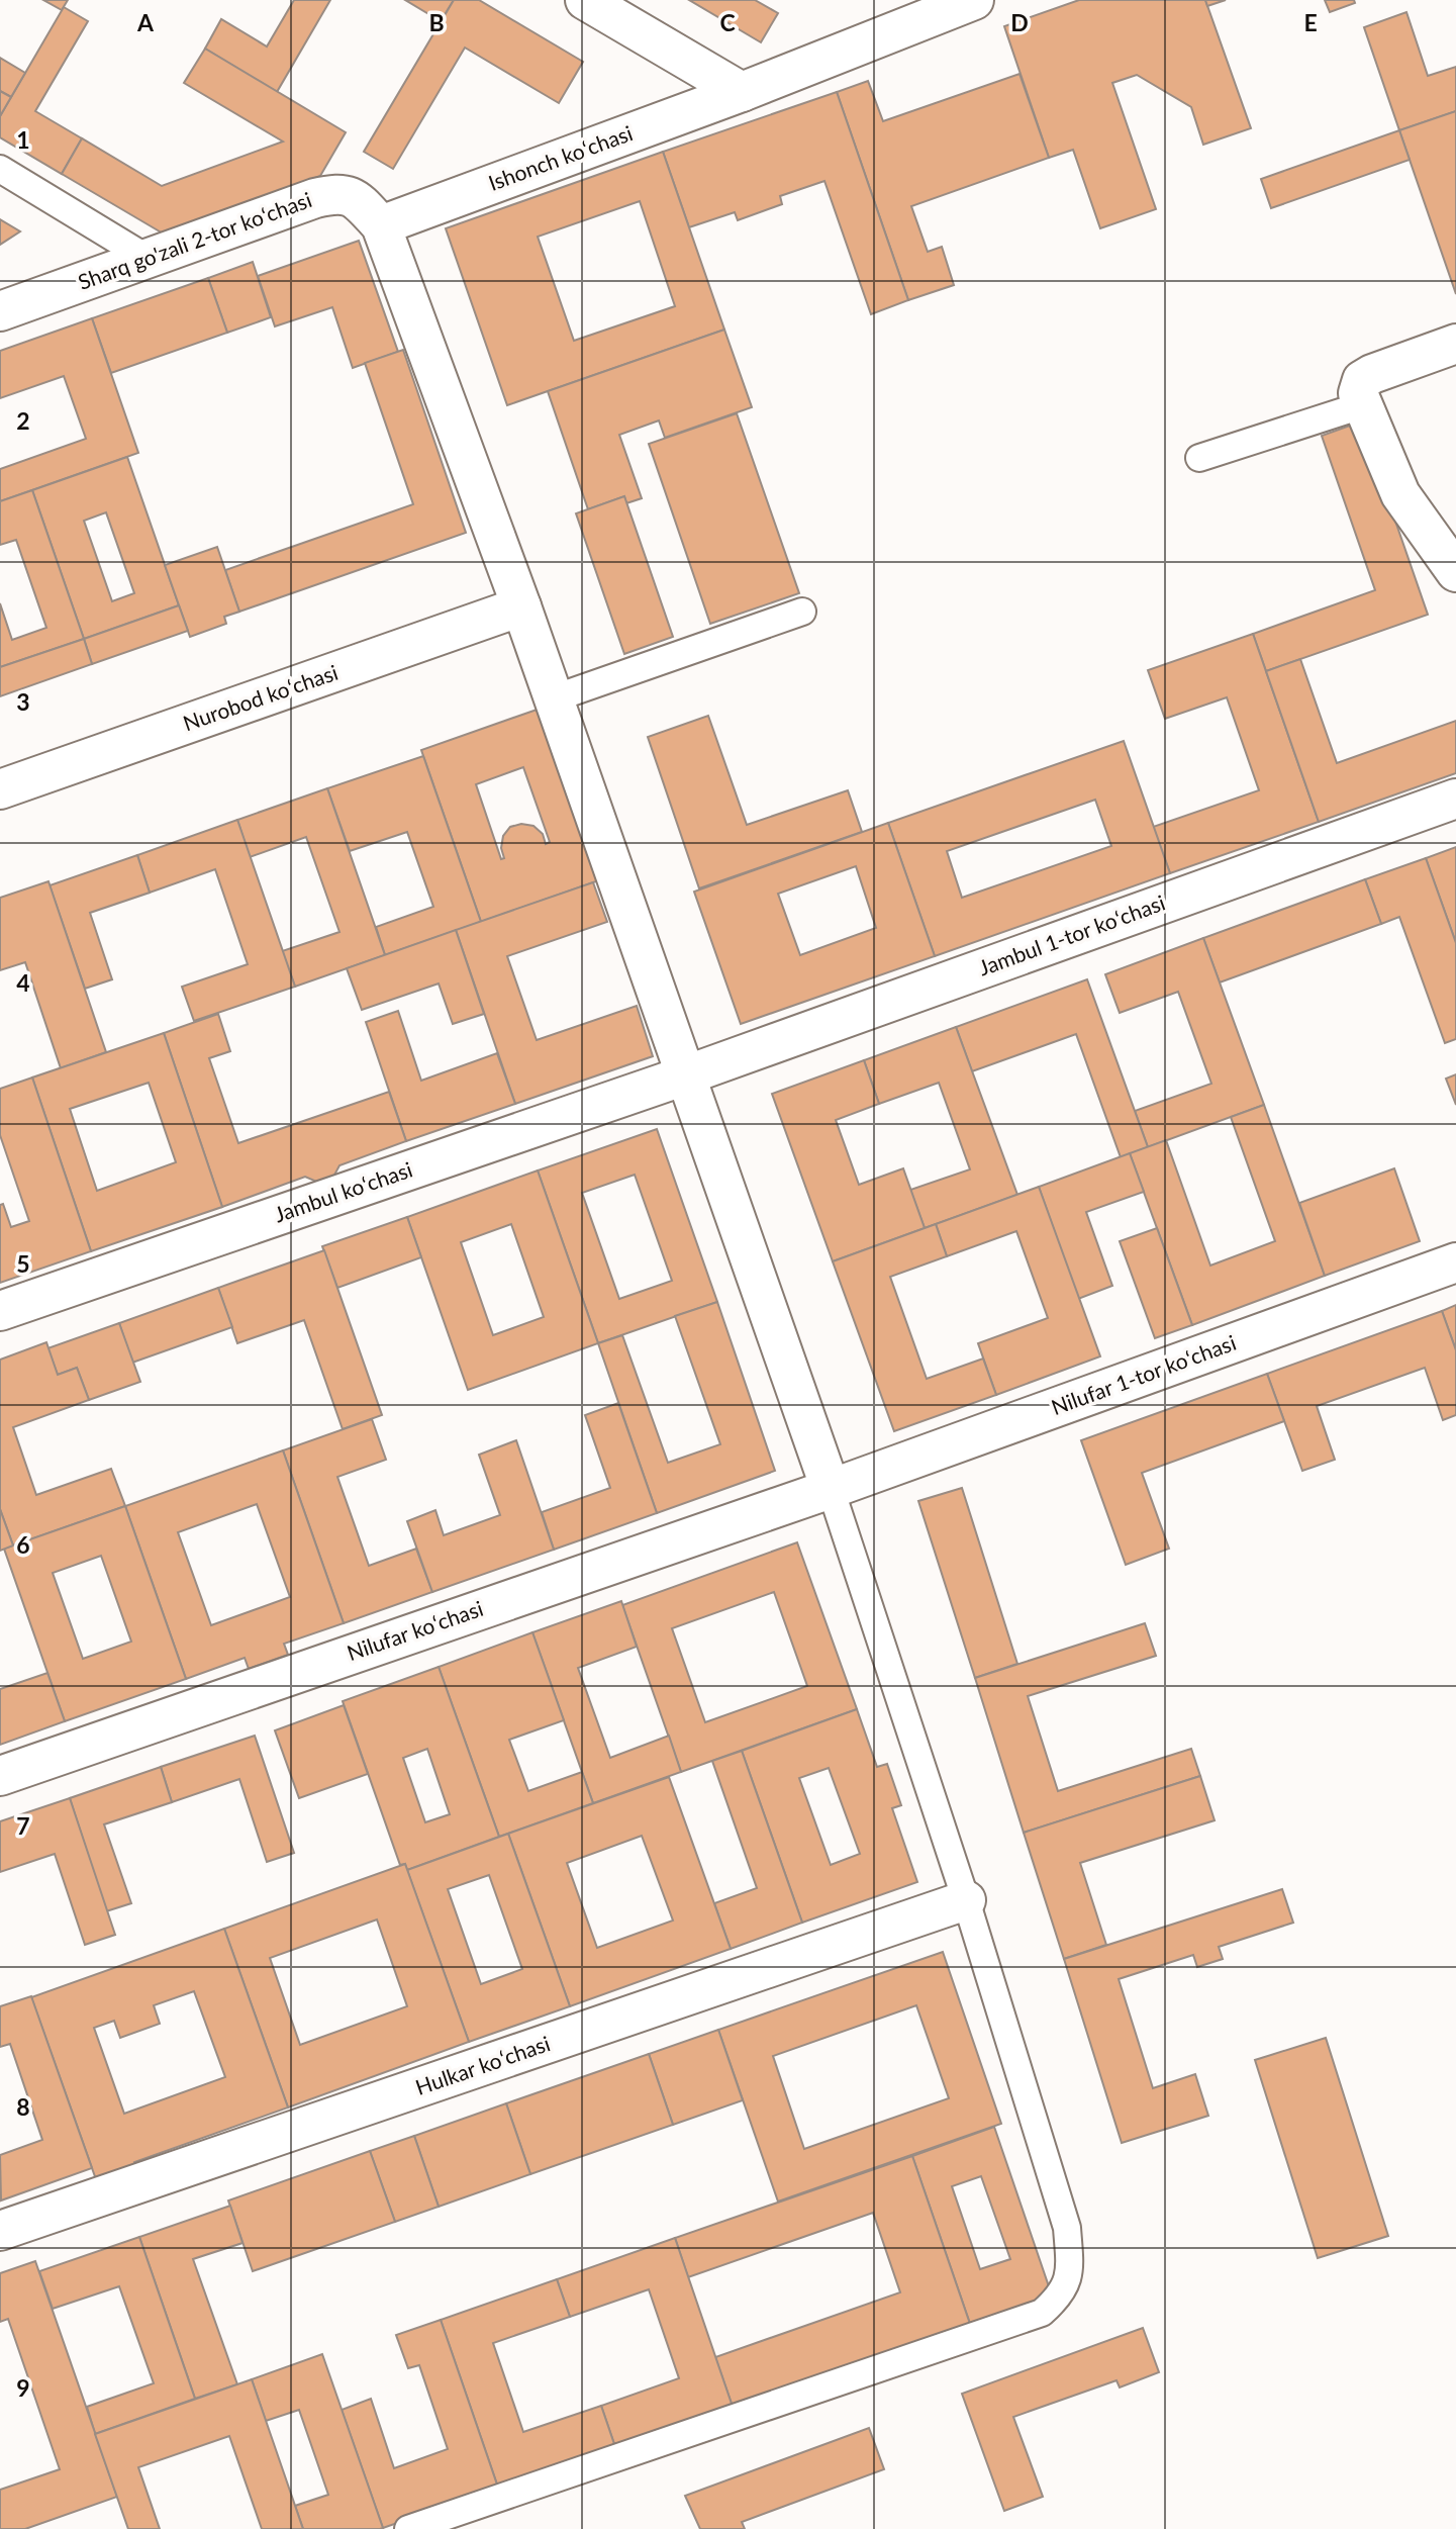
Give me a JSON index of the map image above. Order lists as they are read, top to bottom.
{
  "streets": {
    "street": [
      "Ishonch koʻchasi",
      "Sharq go'zali 2-tor koʻchasi",
      "Nurobod koʻchasi",
      "Jambul 1-tor koʻchasi",
      "Jambul koʻchasi",
      "Nilufar 1-tor koʻchasi",
      "Nilufar koʻchasi",
      "Hulkar koʻchasi"
    ]
  },
  "crossings": [
    ["Ishonch koʻchasi", "Sharq go'zali 2-tor koʻchasi"],
    ["Jambul 1-tor koʻchasi", "Jambul koʻchasi"],
    ["Nilufar 1-tor koʻchasi", "Nilufar koʻchasi"]
  ],
  "grid": {
    "columns": [
      "A",
      "B",
      "C",
      "D",
      "E"
    ],
    "rows": [
      "1",
      "2",
      "3",
      "4",
      "5",
      "6",
      "7",
      "8",
      "9"
    ]
  }
}
